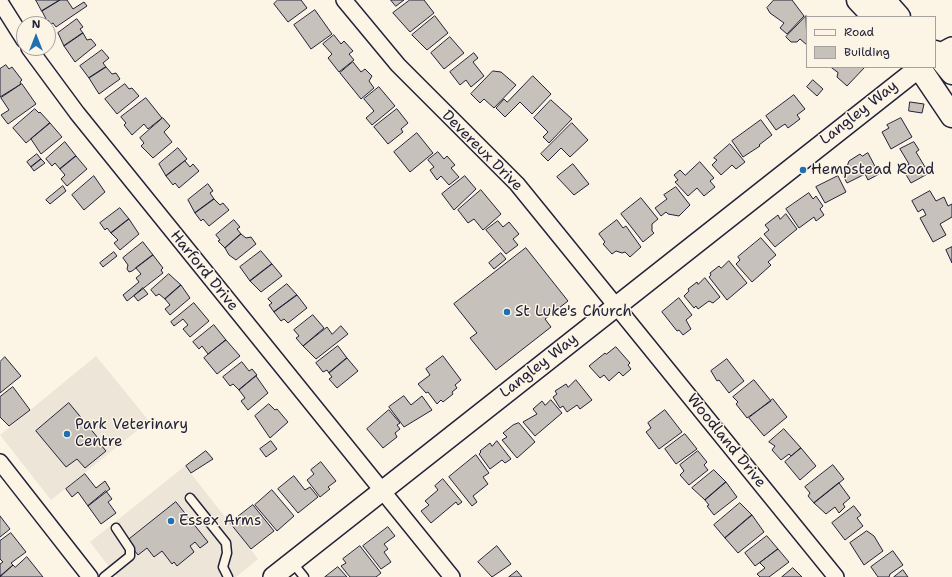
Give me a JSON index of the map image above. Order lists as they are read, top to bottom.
{
  "streets": {
    "street": [
      "Langley Way",
      "Devereux Drive",
      "Harford Drive",
      "Woodland Drive"
    ]
  },
  "crossings": [
    ["Langley Way", "Devereux Drive"],
    ["Langley Way", "Harford Drive"],
    ["Langley Way", "Woodland Drive"],
    ["Devereux Drive", "Woodland Drive"]
  ],
  "places": [
    "Hempstead Road",
    "St Luke's Church",
    "Park Veterinary Centre",
    "Essex Arms"
  ],
  "legend": ["Road", "Building"],
  "north": "top"
}
